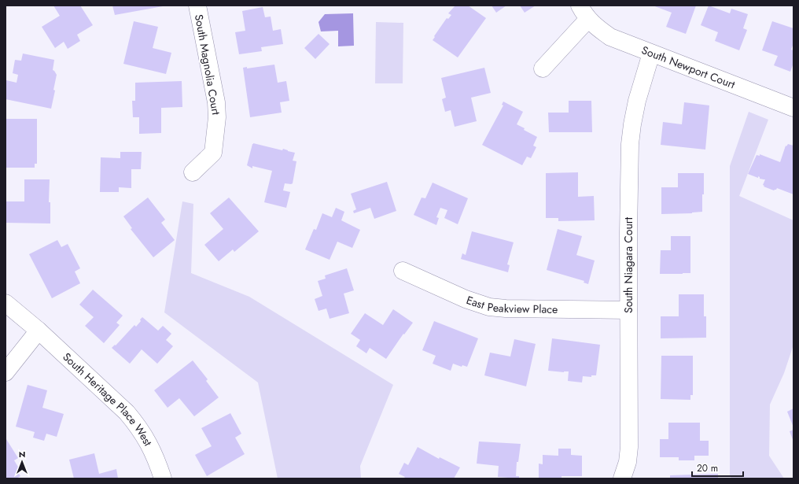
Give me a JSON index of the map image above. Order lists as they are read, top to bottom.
{
  "streets": {
    "street": [
      "South Magnolia Court",
      "South Newport Court",
      "South Niagara Court",
      "East Peakview Place",
      "South Heritage Place West"
    ]
  },
  "crossings": [
    ["South Newport Court", "South Niagara Court"],
    ["South Niagara Court", "East Peakview Place"]
  ],
  "scale_bar": "20 m",
  "north": "top"
}
